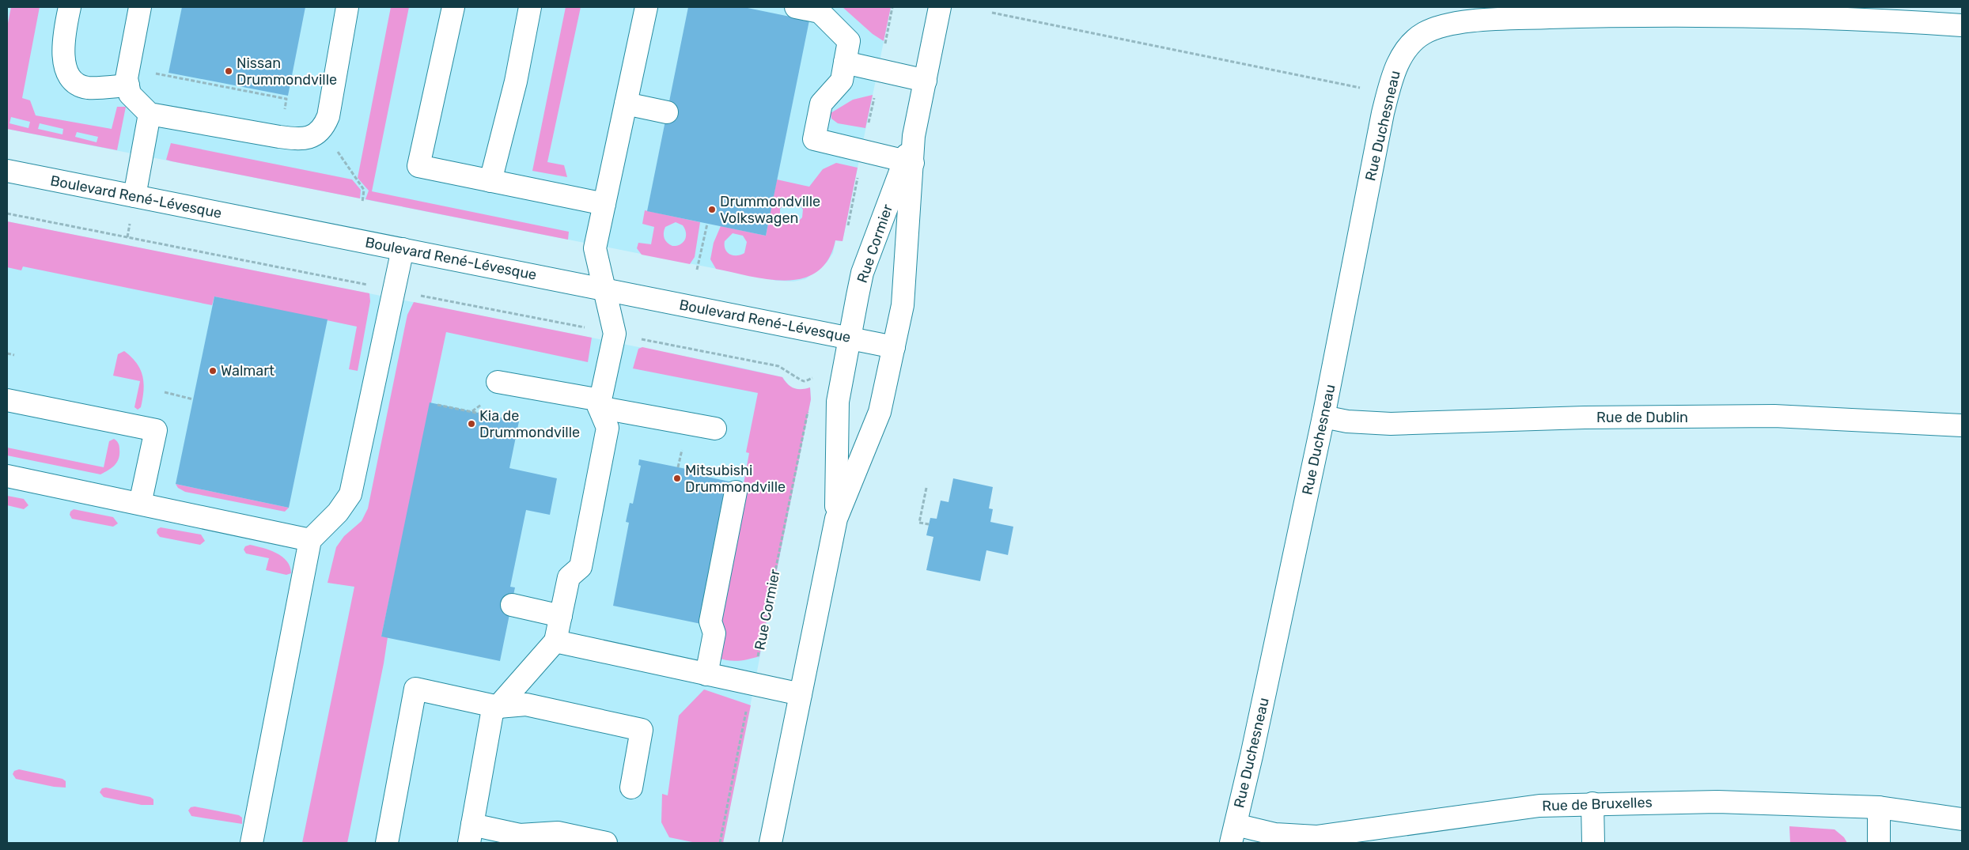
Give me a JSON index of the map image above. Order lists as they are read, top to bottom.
{
  "streets": {
    "street": [
      "Rue Duchesneau",
      "Boulevard René-Lévesque",
      "Rue Cormier",
      "Rue de Dublin",
      "Rue de Bruxelles"
    ]
  },
  "crossings": [
    ["Rue Duchesneau", "Rue de Dublin"],
    ["Rue Duchesneau", "Rue de Bruxelles"],
    ["Boulevard René-Lévesque", "Rue Cormier"]
  ],
  "places": [
    "Nissan Drummondville",
    "Drummondville Volkswagen",
    "Walmart",
    "Kia de Drummondville",
    "Mitsubishi Drummondville"
  ]
}
